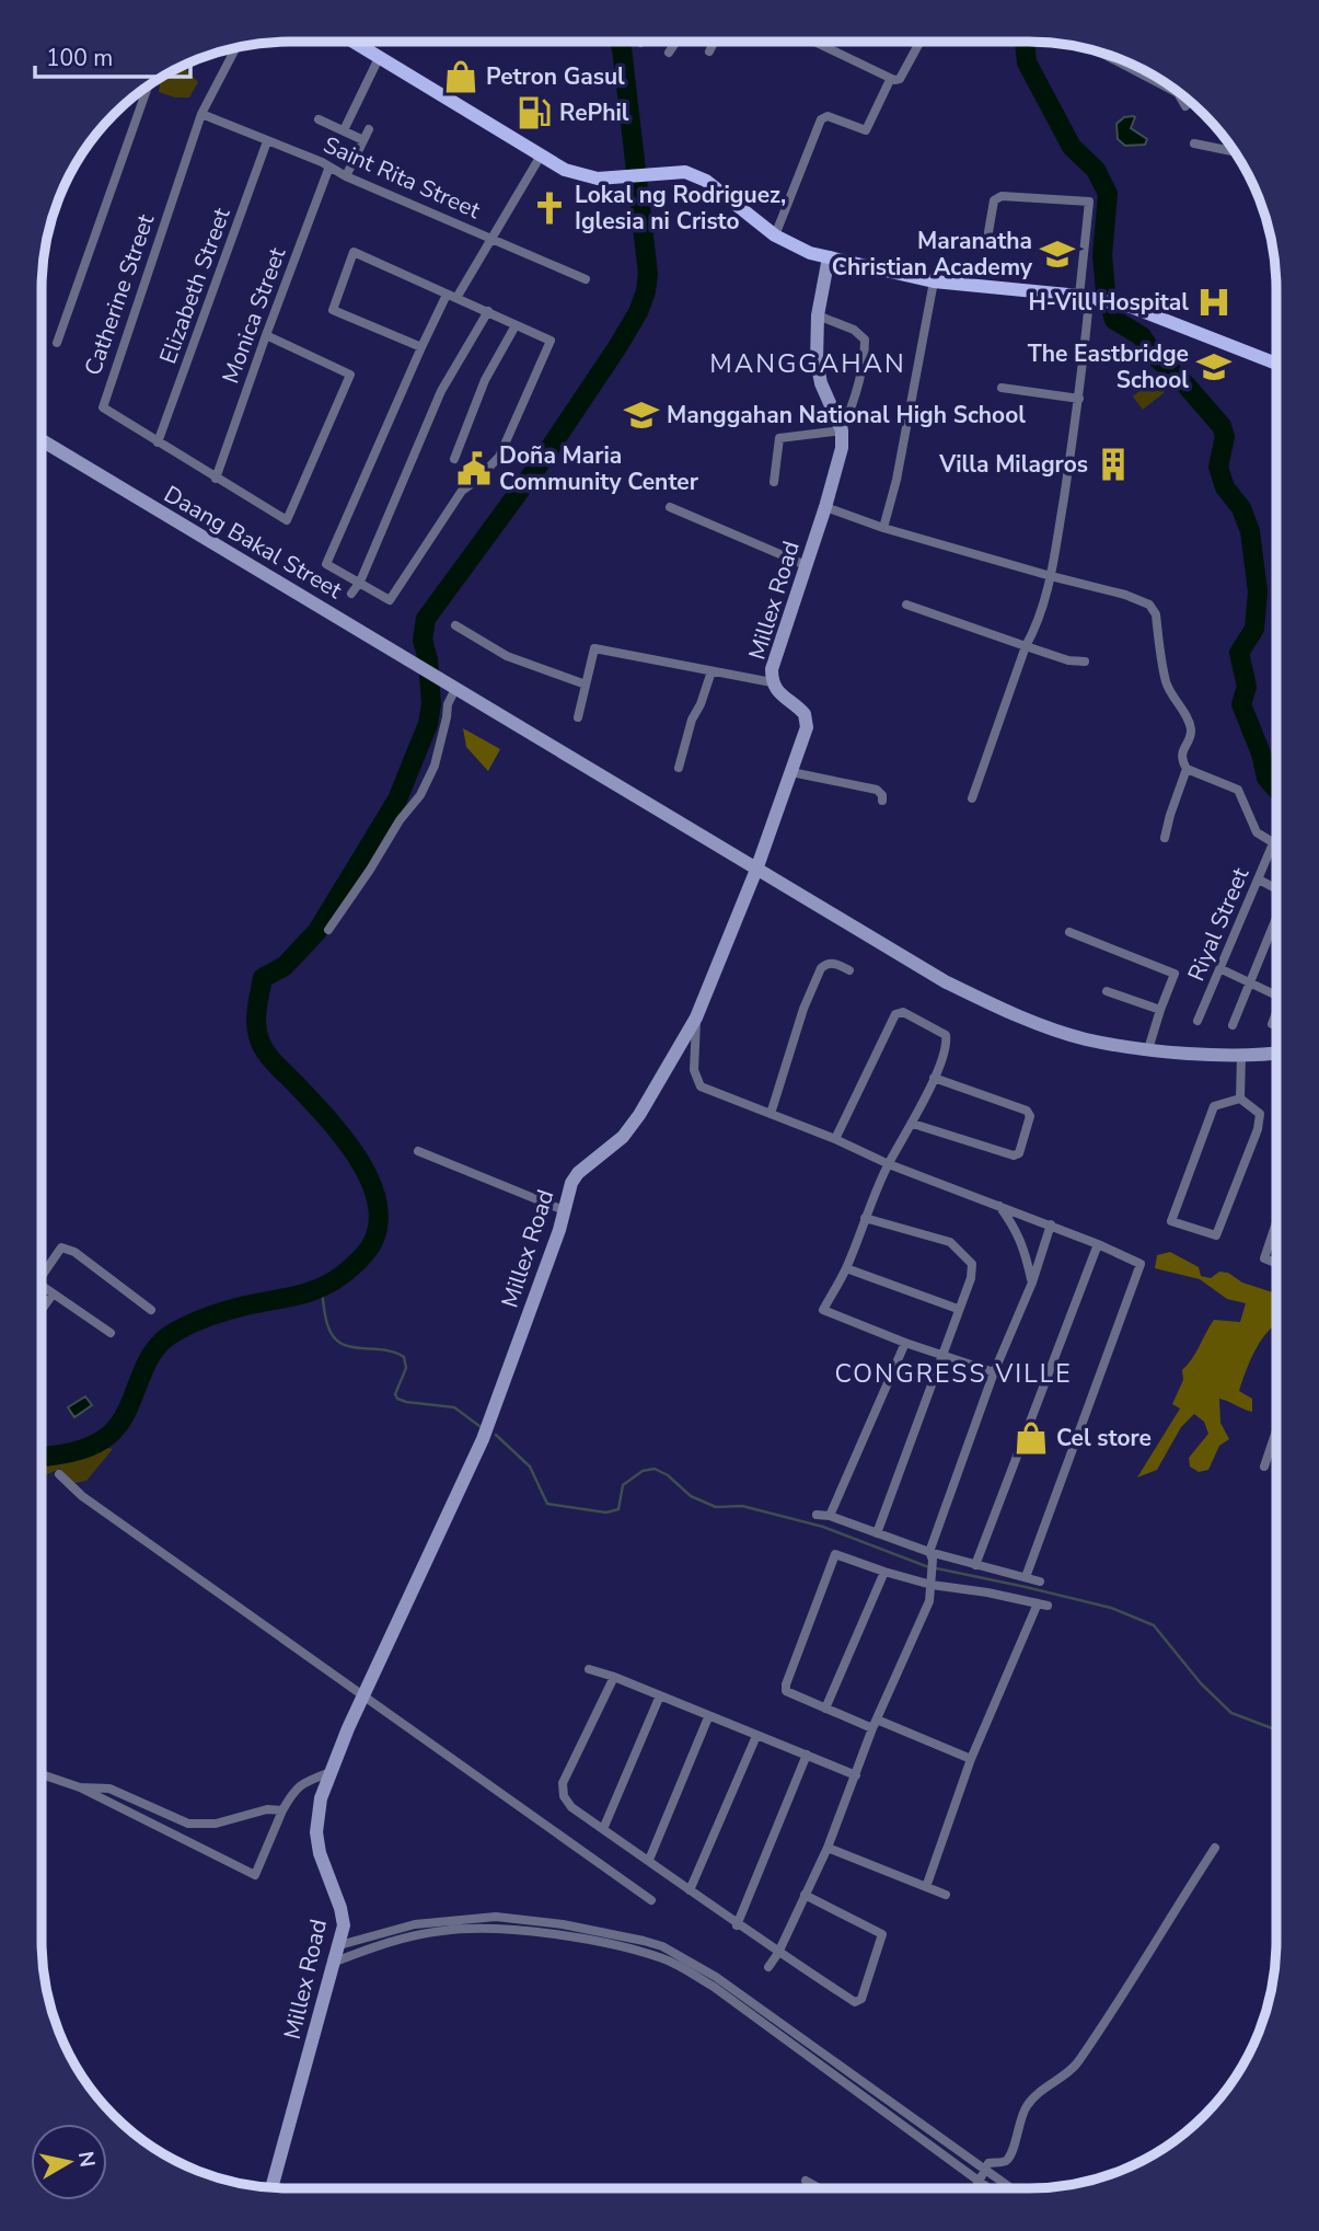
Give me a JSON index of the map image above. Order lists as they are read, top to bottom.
{
  "streets": {
    "street": [
      "Saint Rita Street",
      "Elizabeth Street",
      "Catherine Street",
      "Monica Street",
      "Daang Bakal Street",
      "Millex Road",
      "Riyal Street"
    ]
  },
  "crossings": [
    ["Saint Rita Street", "Elizabeth Street"],
    ["Saint Rita Street", "Catherine Street"],
    ["Saint Rita Street", "Monica Street"],
    ["Elizabeth Street", "Catherine Street"],
    ["Catherine Street", "Monica Street"],
    ["Daang Bakal Street", "Millex Road"]
  ],
  "districts": ["MANGGAHAN", "CONGRESS VILLE"],
  "places": {
    "shop": ["Petron Gasul", "Cel store"],
    "fuel station": ["RePhil"],
    "church": ["Lokal ng Rodriguez, Iglesia ni Cristo"],
    "school or university": ["Maranatha Christian Academy", "The Eastbridge School", "Manggahan National High School"],
    "hospital": ["H-Vill Hospital"],
    "building": ["Villa Milagros"],
    "public building": ["Doña Maria Community Center"]
  },
  "scale_bar": "100 m",
  "north": "right"
}
